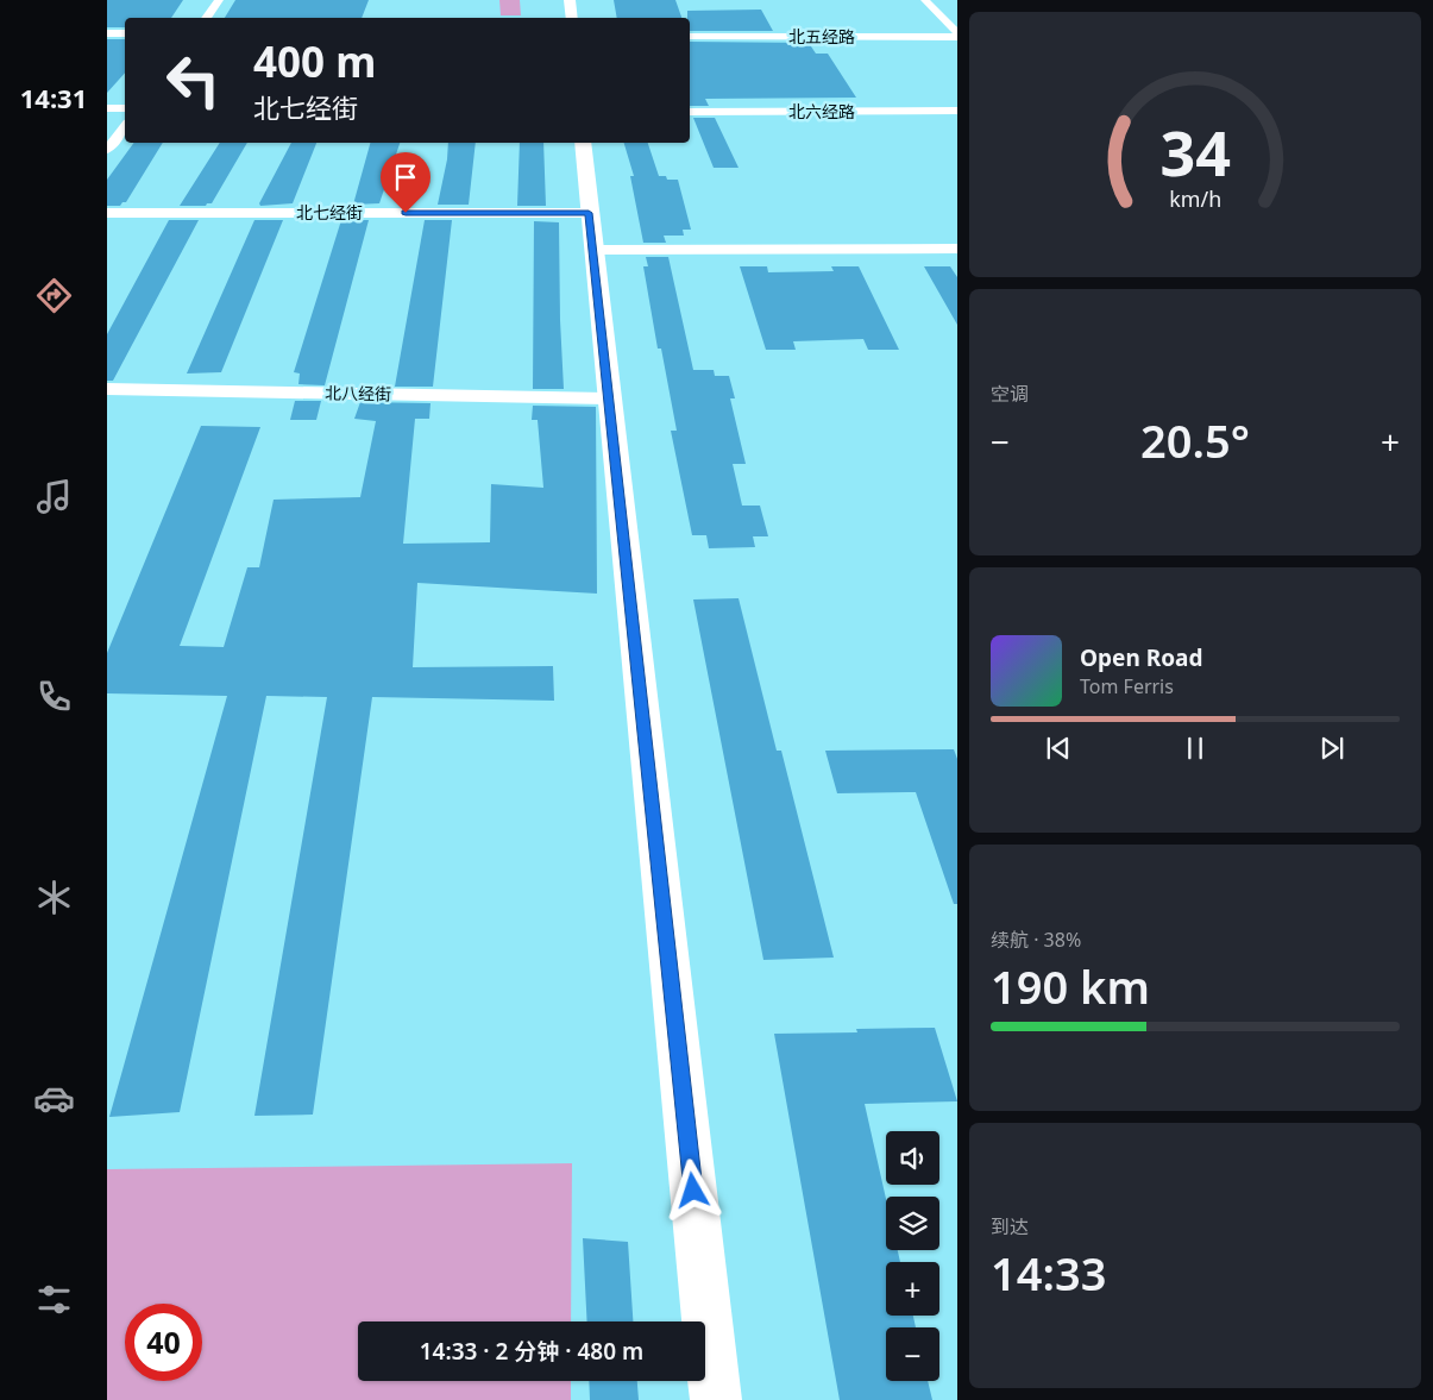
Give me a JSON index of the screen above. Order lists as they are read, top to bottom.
{
  "streets": {
    "street": [
      "北五经路",
      "北六经路",
      "北七经街",
      "北八经街"
    ]
  },
  "page": {
    "tabs": "14:31",
    "turn": ["400 m", "北七经街"],
    "tile": [
      "空调",
      ["续航 · 38%", "190 km"],
      ["到达", "14:33"]
    ],
    "heat": ["−", "20.5°", "+"],
    "song": ["Open Road", "Tom Ferris"],
    "map_buttons": ["+", "−"],
    "limit": "40",
    "trip": "14:33 · 2 分钟 · 480 m",
    "gauge": ["34", "km/h"]
  }
}
